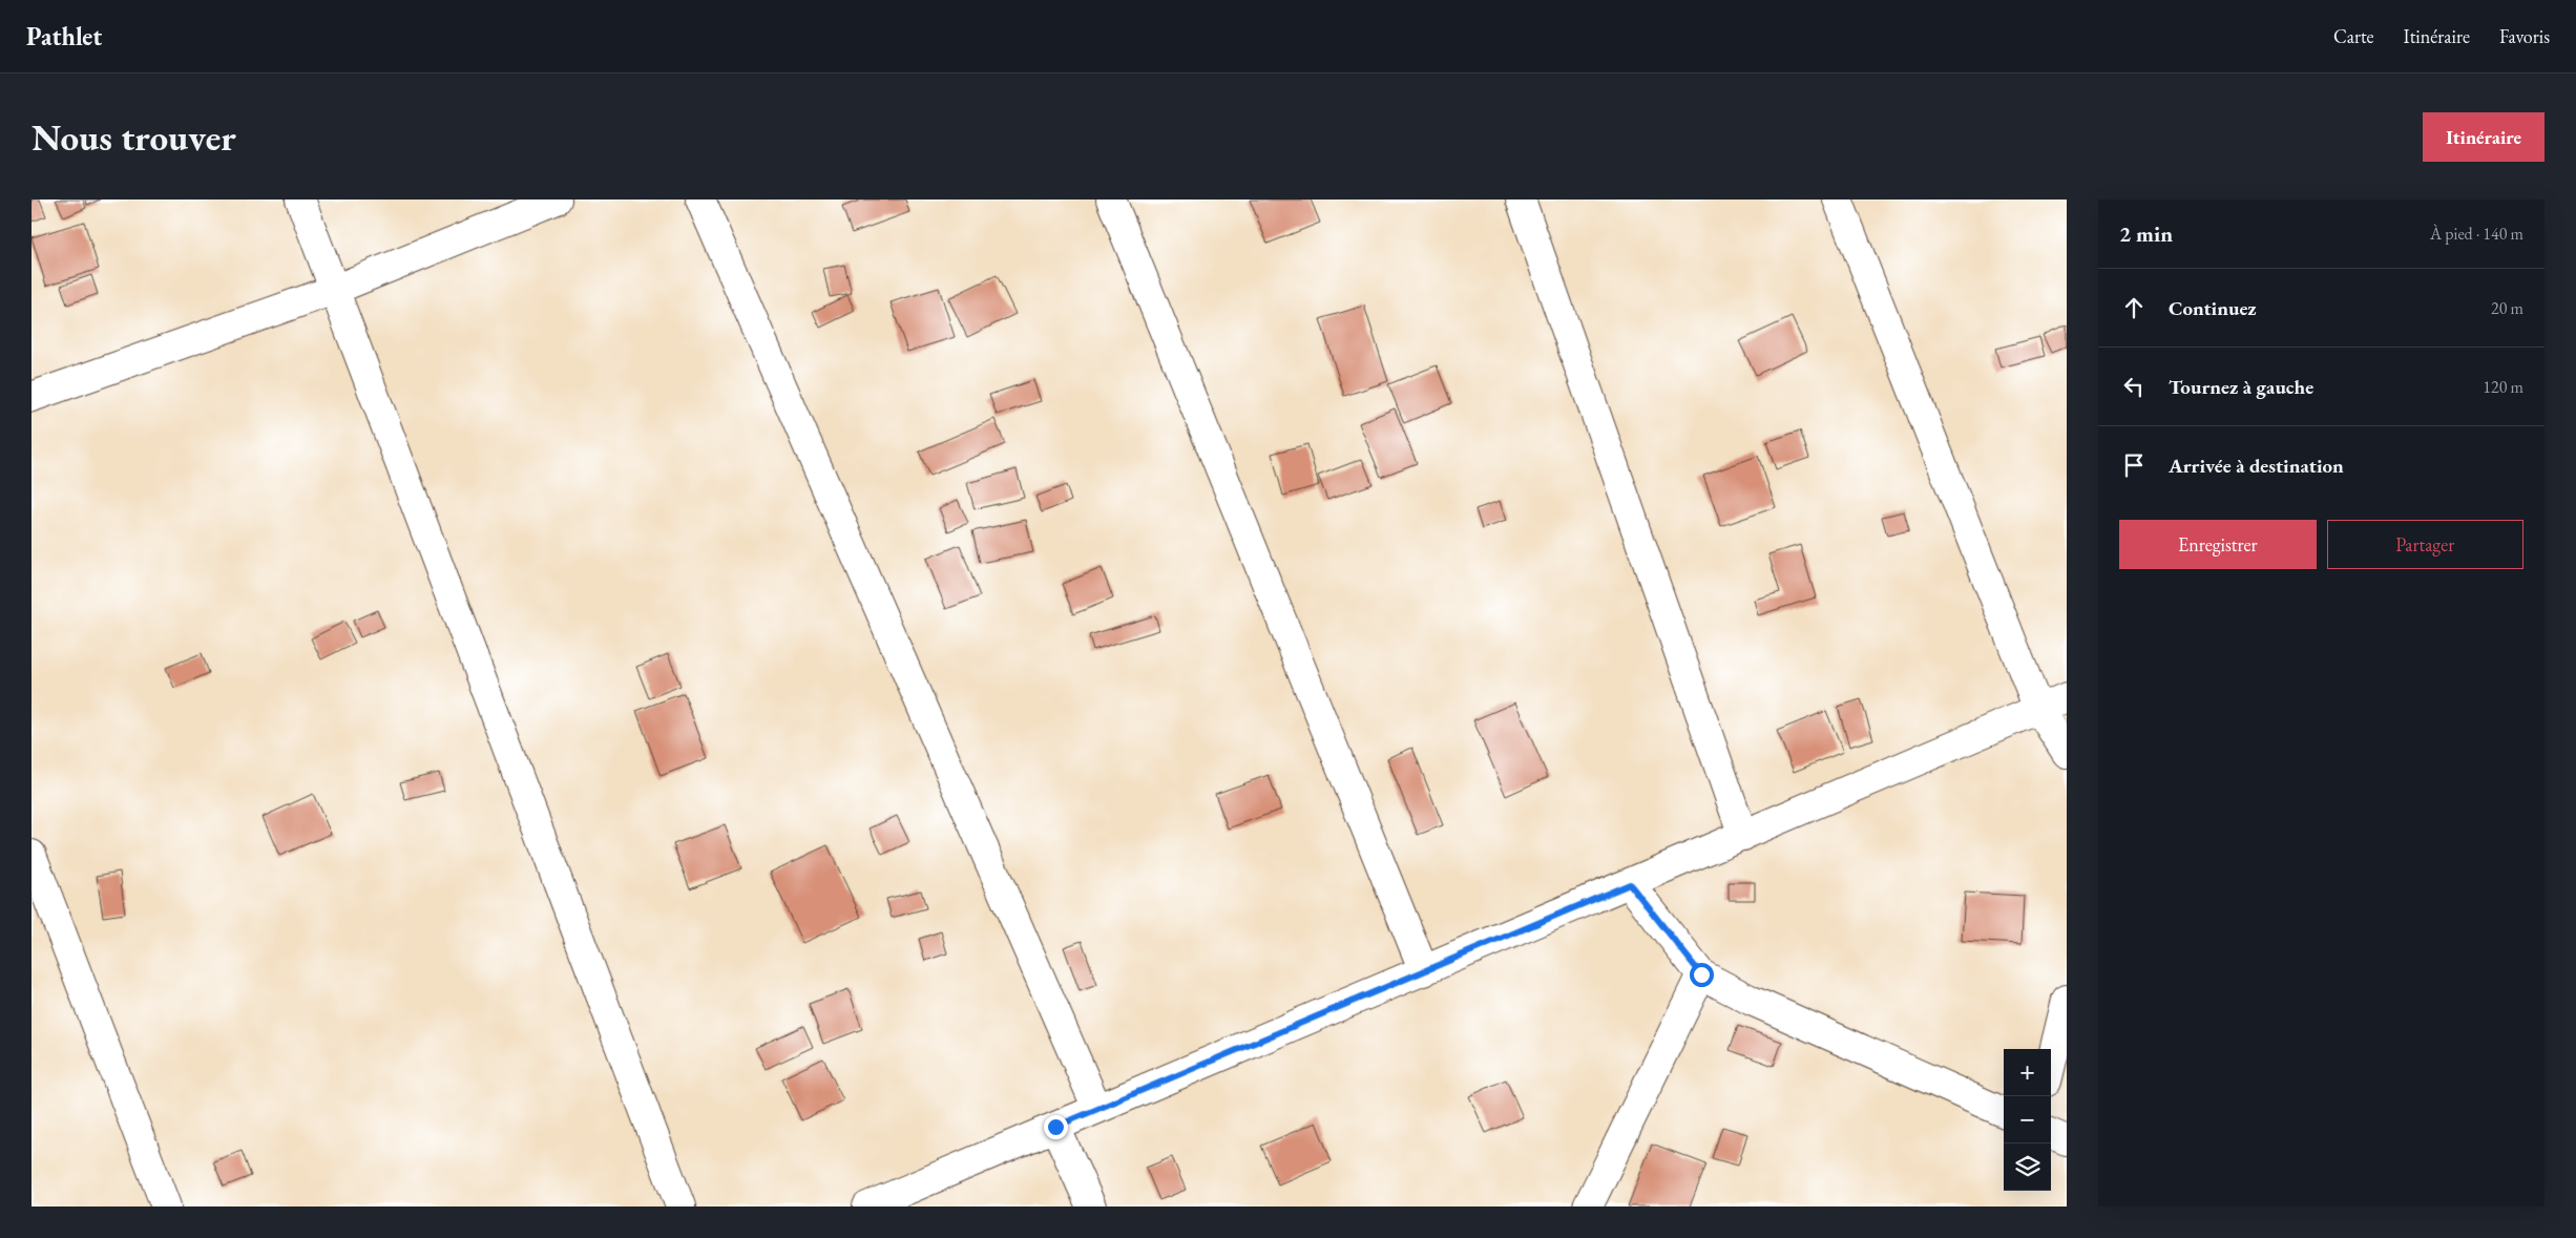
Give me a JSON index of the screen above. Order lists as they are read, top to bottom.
{
  "page": {
    "header": "Pathlet",
    "nav": ["Carte", "Itinéraire", "Favoris"],
    "buttons": [
      "Itinéraire",
      ["Enregistrer", "Partager"]
    ],
    "title": "Nous trouver",
    "heading": ["2 min", "À pied · 140 m"],
    "list": [
      ["Continuez", "20 m"],
      ["Tournez à gauche", "120 m"],
      "Arrivée à destination"
    ],
    "map_buttons": ["+", "−"]
  }
}
